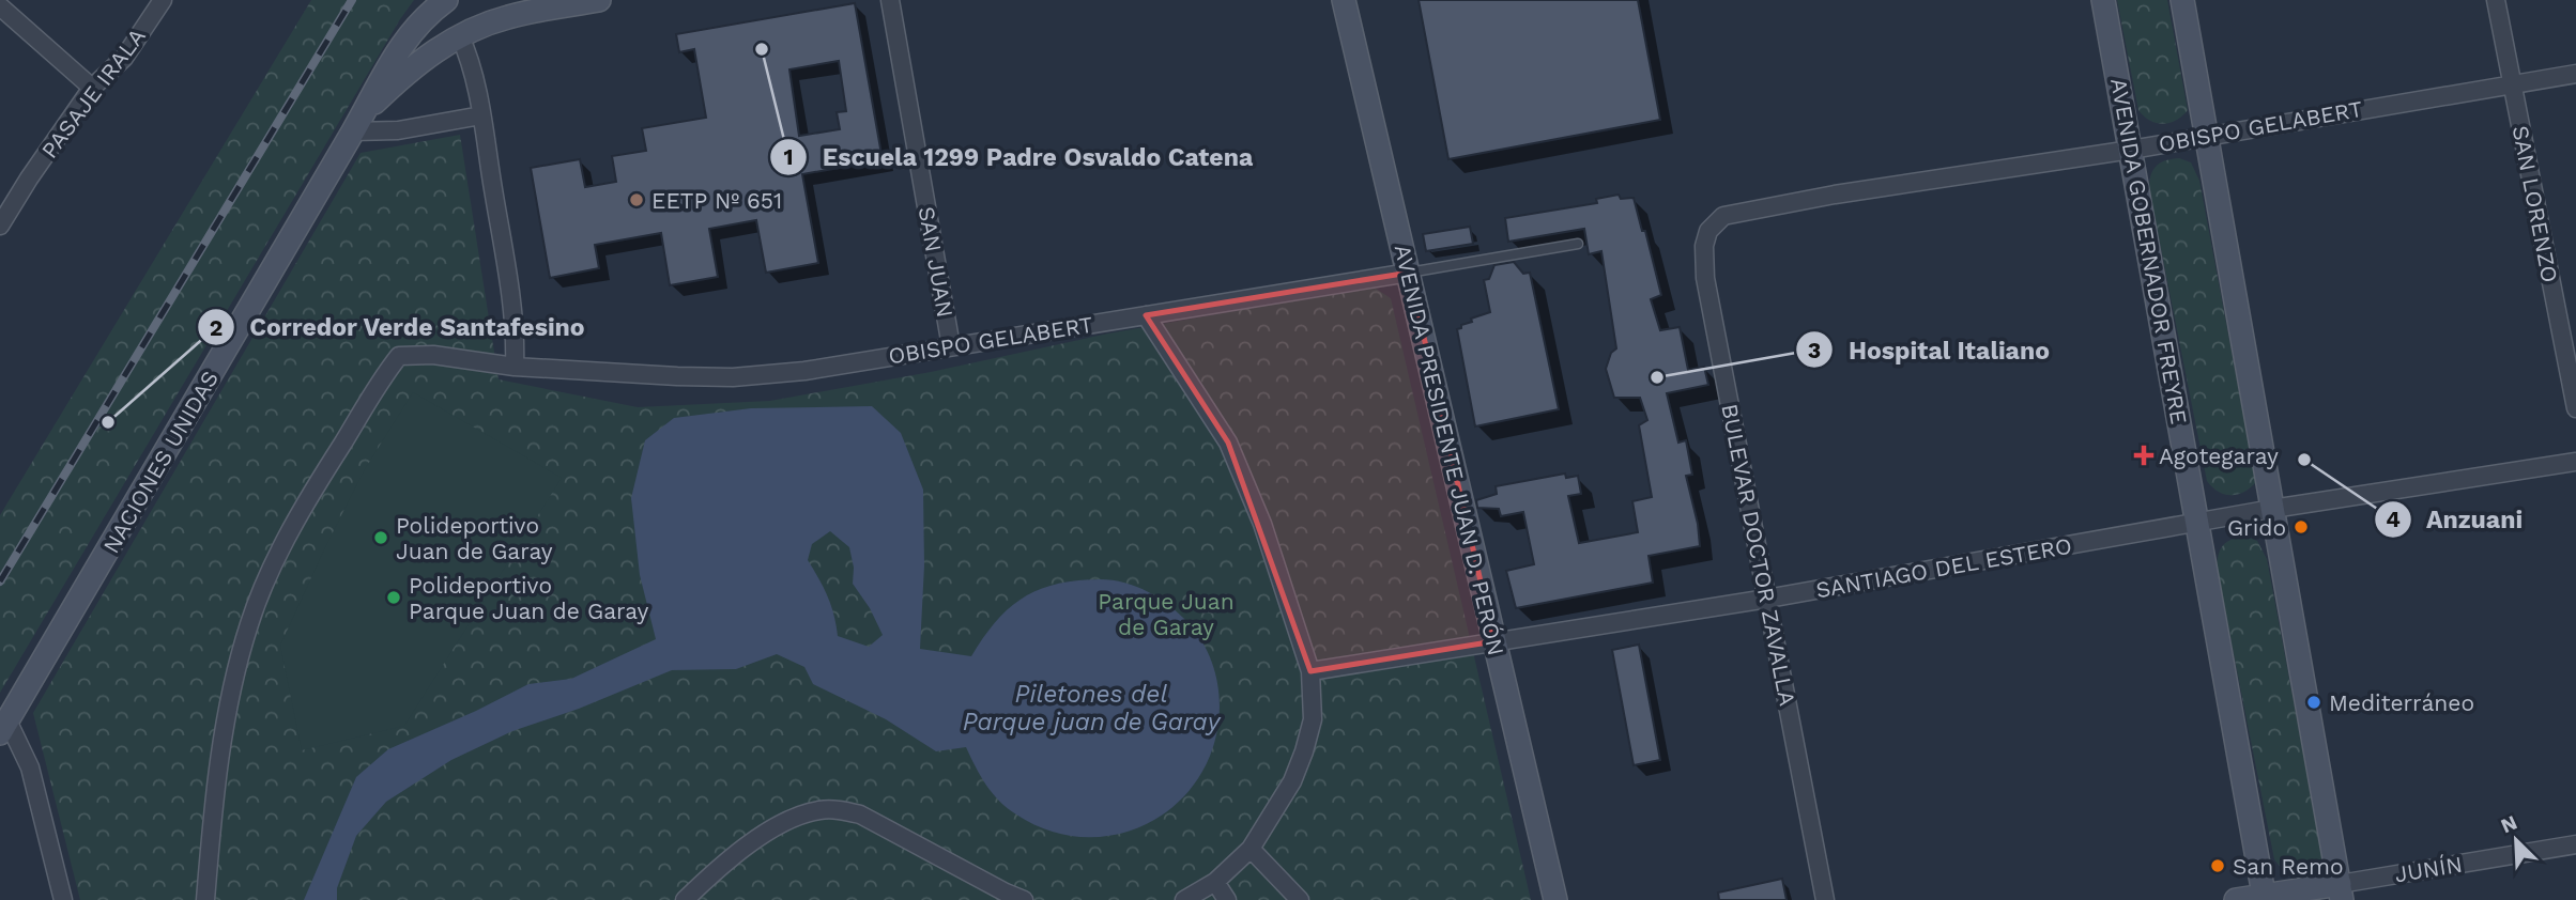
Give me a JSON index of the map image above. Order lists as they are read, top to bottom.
{
  "streets": {
    "street": [
      "PASAJE IRALA",
      "OBISPO GELABERT",
      "SAN LORENZO",
      "AVENIDA GOBERNADOR FREYRE",
      "SAN JUAN",
      "AVENIDA PRESIDENTE JUAN D. PERÓN",
      "NACIONES UNIDAS",
      "BULEVAR DOCTOR ZAVALLA",
      "SANTIAGO DEL ESTERO",
      "JUNÍN"
    ]
  },
  "crossings": [
    ["OBISPO GELABERT", "SAN LORENZO"],
    ["OBISPO GELABERT", "AVENIDA GOBERNADOR FREYRE"],
    ["OBISPO GELABERT", "SAN JUAN"],
    ["OBISPO GELABERT", "AVENIDA PRESIDENTE JUAN D. PERÓN"],
    ["OBISPO GELABERT", "BULEVAR DOCTOR ZAVALLA"],
    ["AVENIDA GOBERNADOR FREYRE", "SANTIAGO DEL ESTERO"],
    ["AVENIDA GOBERNADOR FREYRE", "JUNÍN"],
    ["AVENIDA PRESIDENTE JUAN D. PERÓN", "SANTIAGO DEL ESTERO"],
    ["BULEVAR DOCTOR ZAVALLA", "SANTIAGO DEL ESTERO"]
  ],
  "water": ["Piletones del Parque juan de Garay"],
  "parks": ["Parque Juan de Garay"],
  "places": {
    "other": [
      "Escuela 1299 Padre Osvaldo Catena",
      "EETP Nº 651",
      "Hospital Italiano",
      "Corredor Verde Santafesino",
      "Anzuani",
      "Grido",
      "Polideportivo Juan de Garay",
      "Polideportivo Parque Juan de Garay",
      "Mediterráneo",
      "San Remo"
    ],
    "health": ["Agotegaray"]
  },
  "north": "top left"
}
